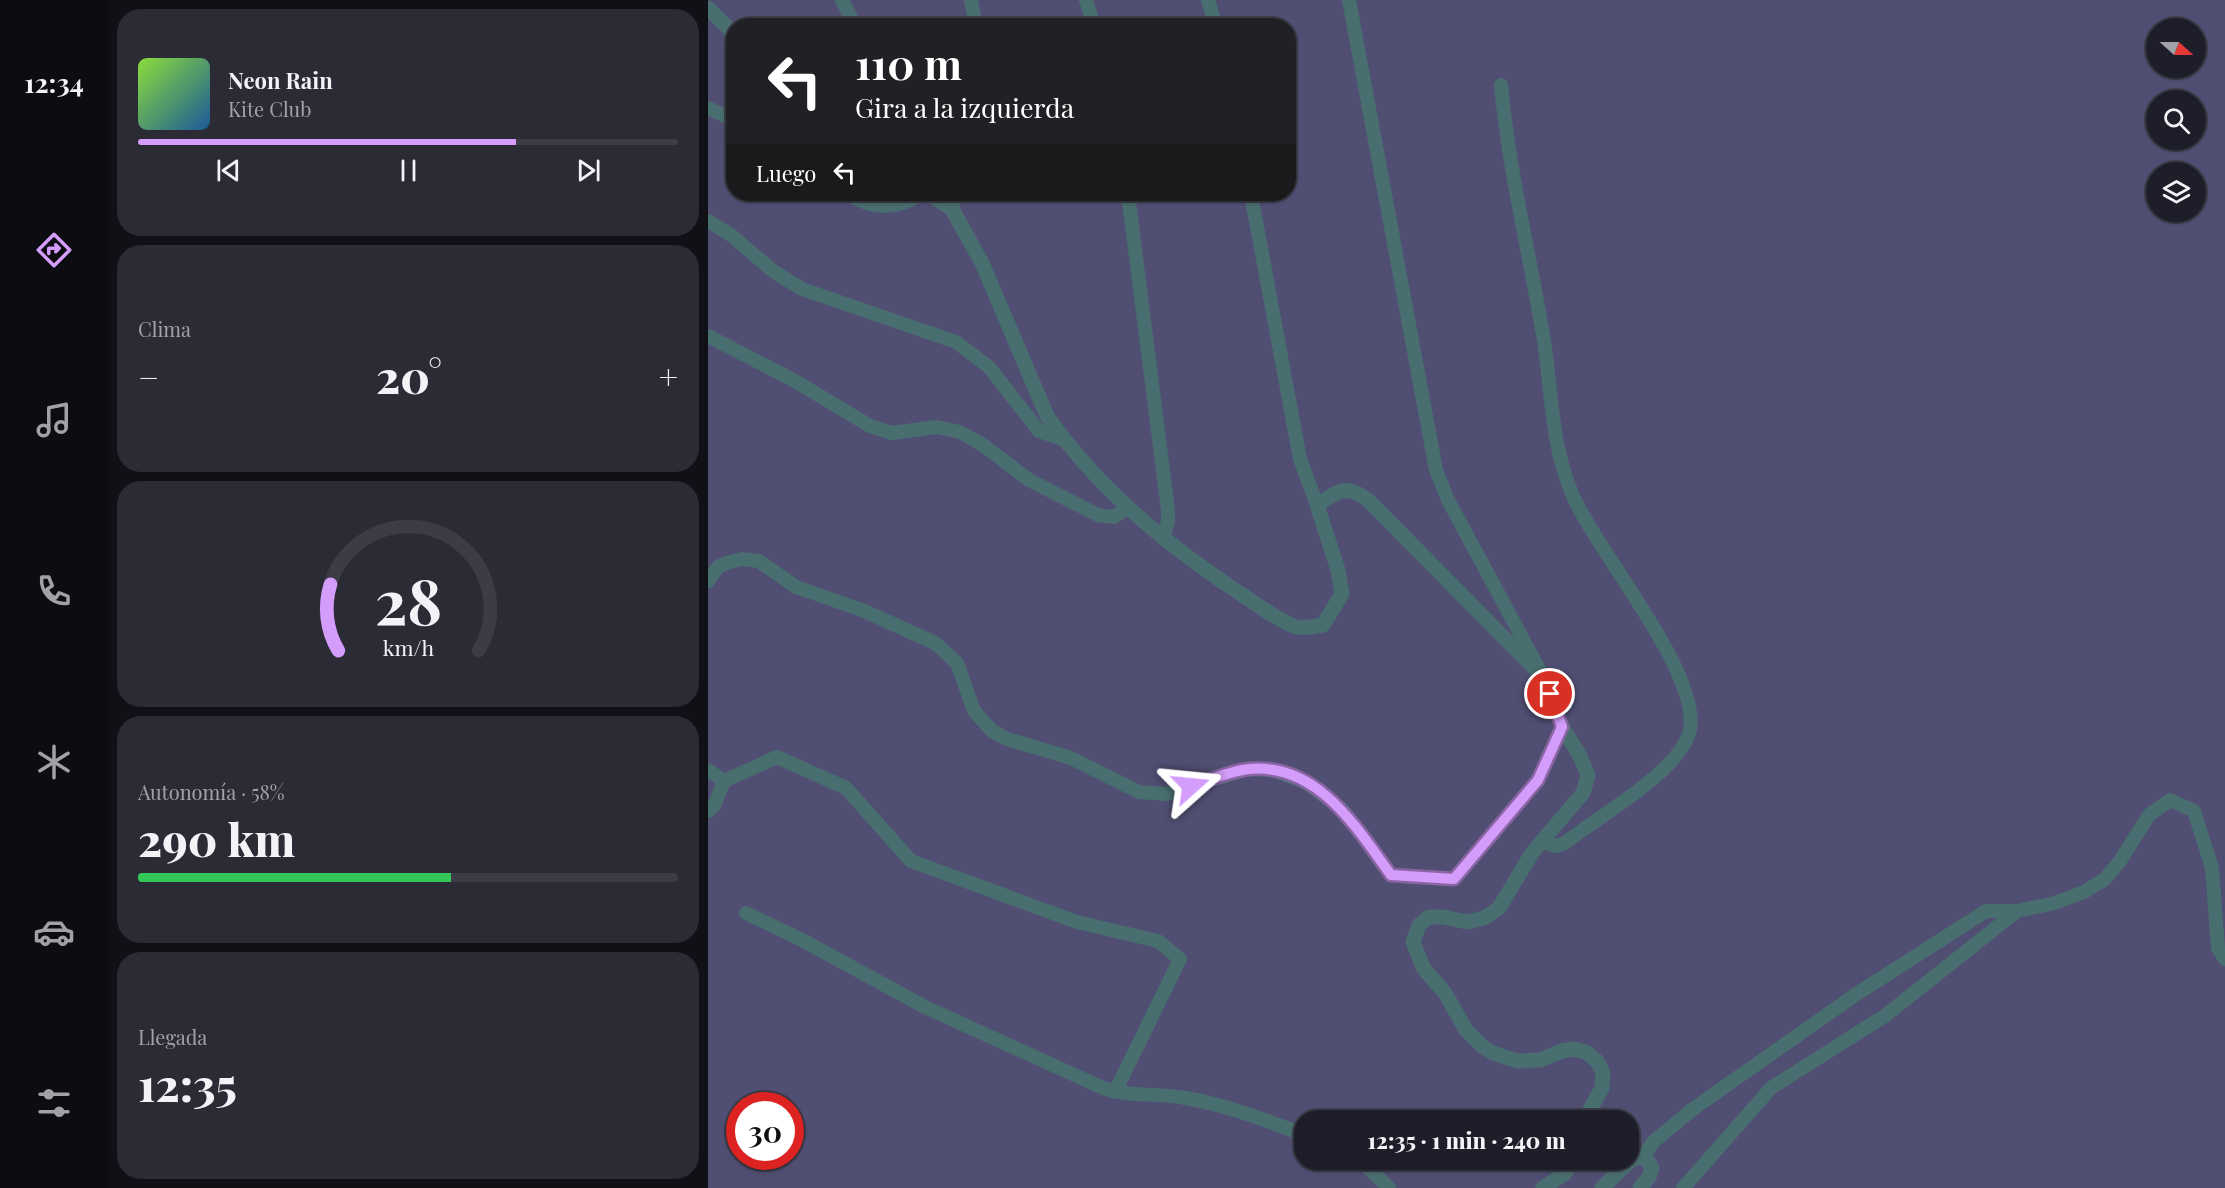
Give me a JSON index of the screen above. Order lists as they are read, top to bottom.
{
  "north": "right",
  "page": {
    "tabs": "12:34",
    "turn": ["110 m", "Gira a la izquierda"],
    "song": ["Neon Rain", "Kite Club"],
    "then": "Luego",
    "tile": [
      "Clima",
      ["Autonomía · 58%", "290 km"],
      ["Llegada", "12:35"]
    ],
    "heat": ["−", "20°", "+"],
    "limit": "30",
    "trip": "12:35 · 1 min · 240 m",
    "gauge": ["28", "km/h"]
  }
}
